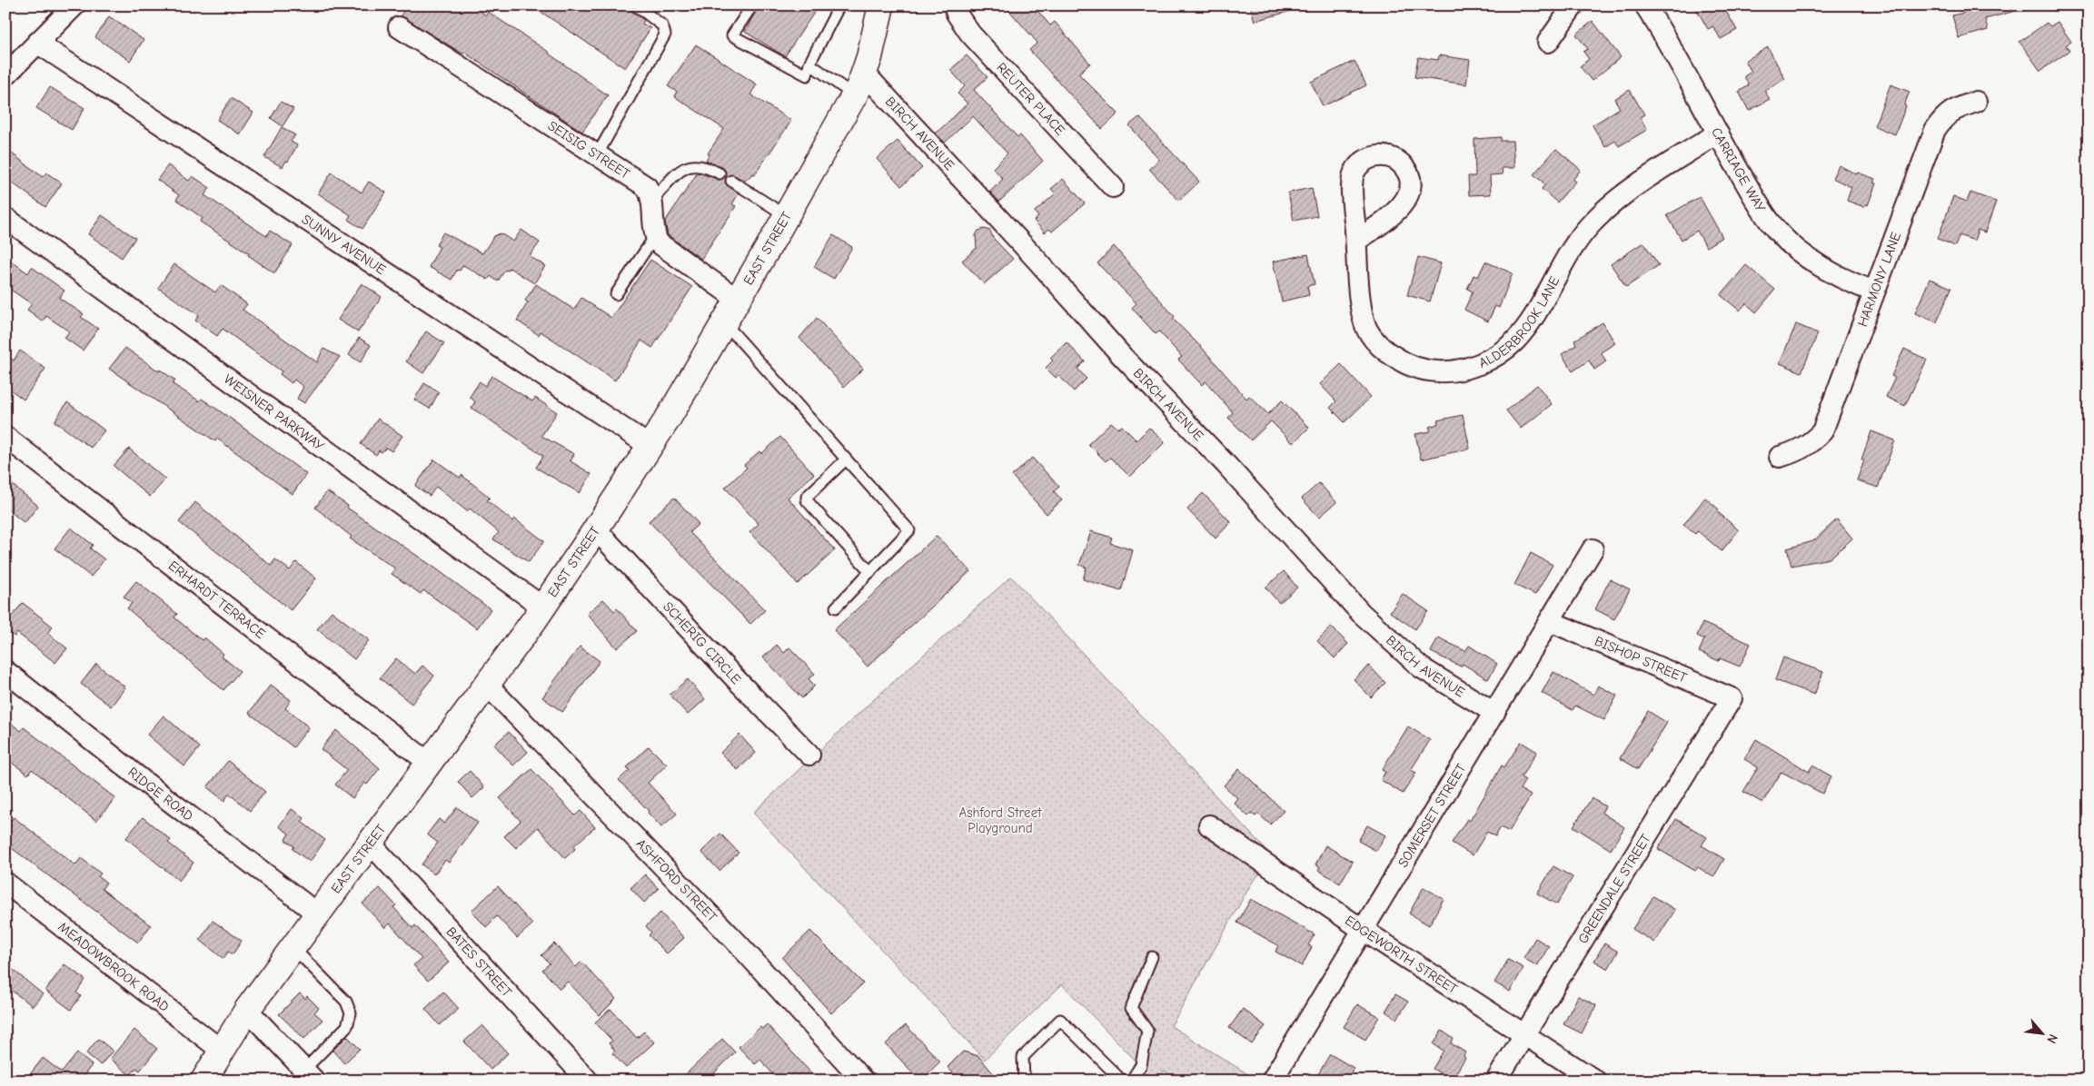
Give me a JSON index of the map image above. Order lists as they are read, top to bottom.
{
  "streets": {
    "main road": ["EAST STREET"],
    "street": [
      "REUTER PLACE",
      "BIRCH AVENUE",
      "SEISIG STREET",
      "CARRIAGE WAY",
      "SUNNY AVENUE",
      "HARMONY LANE",
      "ALDERBROOK LANE",
      "WEISNER PARKWAY",
      "ERHARDT TERRACE",
      "SCHERIG CIRCLE",
      "BISHOP STREET",
      "RIDGE ROAD",
      "SOMERSET STREET",
      "ASHFORD STREET",
      "GREENDALE STREET",
      "EDGEWORTH STREET",
      "BATES STREET",
      "MEADOWBROOK ROAD"
    ]
  },
  "crossings": [
    ["BIRCH AVENUE", "EAST STREET"],
    ["BIRCH AVENUE", "SOMERSET STREET"],
    ["CARRIAGE WAY", "HARMONY LANE"],
    ["CARRIAGE WAY", "ALDERBROOK LANE"],
    ["SUNNY AVENUE", "EAST STREET"],
    ["EAST STREET", "WEISNER PARKWAY"],
    ["EAST STREET", "ERHARDT TERRACE"],
    ["EAST STREET", "SCHERIG CIRCLE"],
    ["EAST STREET", "RIDGE ROAD"],
    ["EAST STREET", "ASHFORD STREET"],
    ["EAST STREET", "BATES STREET"],
    ["EAST STREET", "MEADOWBROOK ROAD"],
    ["BISHOP STREET", "SOMERSET STREET"],
    ["BISHOP STREET", "GREENDALE STREET"],
    ["SOMERSET STREET", "EDGEWORTH STREET"],
    ["GREENDALE STREET", "EDGEWORTH STREET"]
  ],
  "parks": ["Ashford Street Playground"],
  "north": "bottom right"
}
